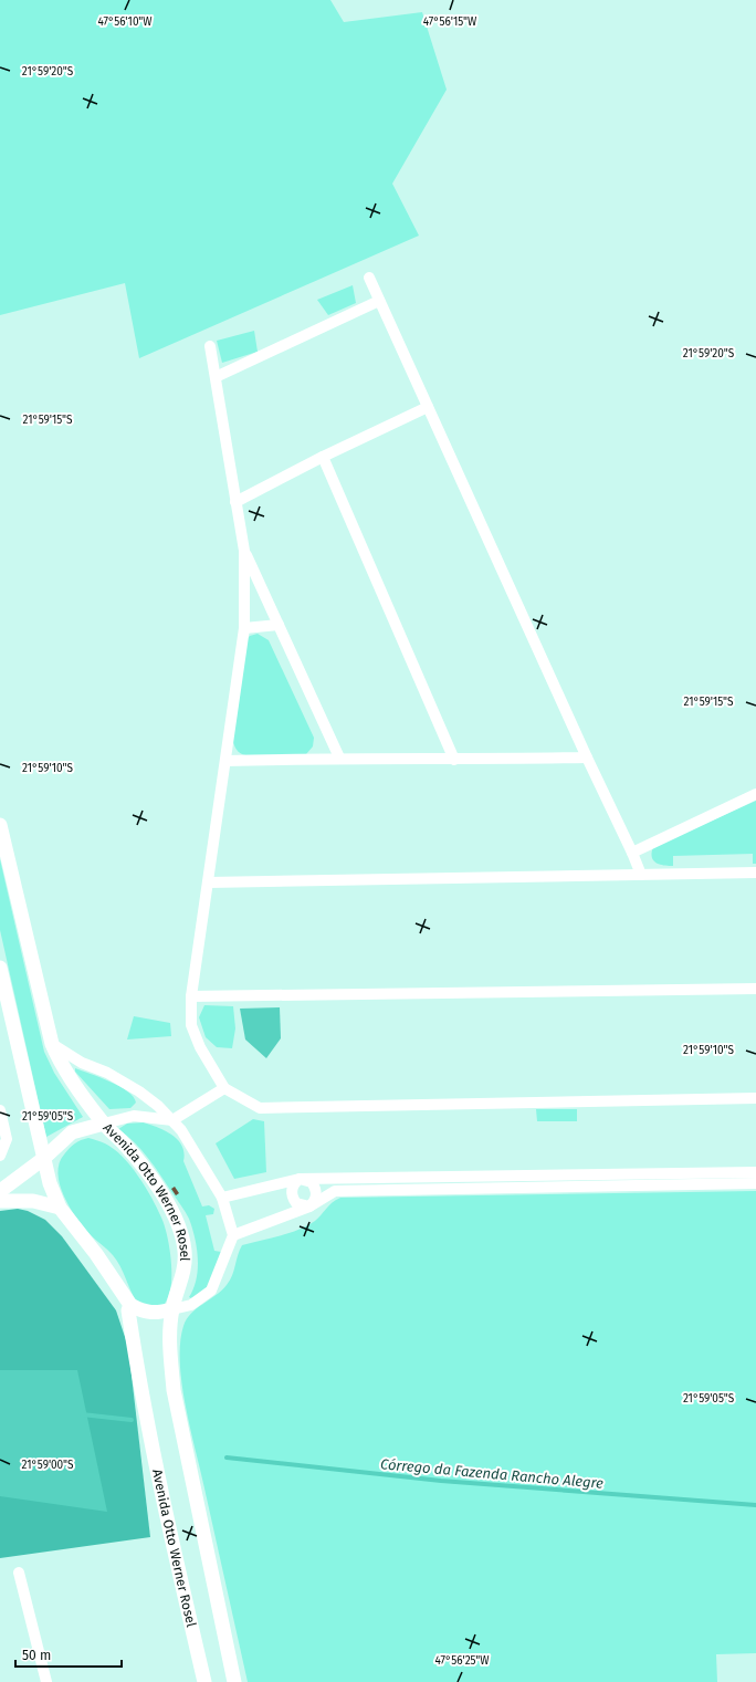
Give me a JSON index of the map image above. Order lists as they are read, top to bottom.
{
  "streets": {
    "street": ["Avenida Otto Werner Rosel"]
  },
  "water": ["Córrego da Fazenda Rancho Alegre"],
  "scale_bar": "50 m",
  "coordinates": [
    "47°56'10\"W",
    "47°56'15\"W",
    "21°59'20\"S",
    "21°59'15\"S",
    "21°59'10\"S",
    "21°59'05\"S",
    "21°59'00\"S",
    "47°56'25\"W"
  ]
}
